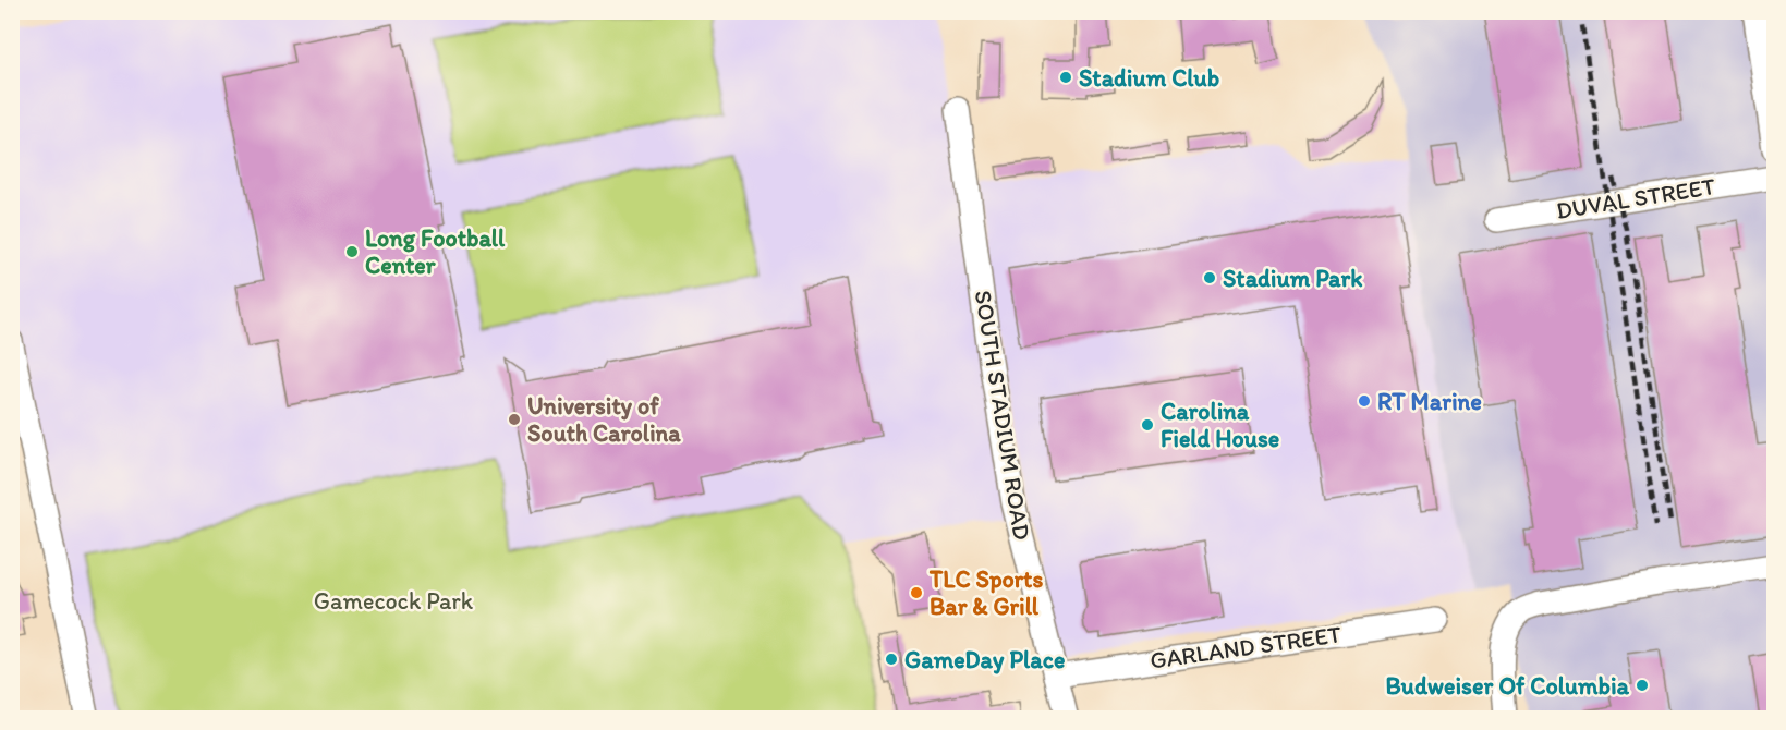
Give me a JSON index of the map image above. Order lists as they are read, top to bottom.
{
  "streets": {
    "street": ["DUVAL STREET", "SOUTH STADIUM ROAD", "GARLAND STREET"]
  },
  "crossings": [
    ["SOUTH STADIUM ROAD", "GARLAND STREET"]
  ],
  "parks": ["Gamecock Park"],
  "places": [
    "Stadium Club",
    "Long Football Center",
    "Stadium Park",
    "RT Marine",
    "University of South Carolina",
    "Carolina Field House",
    "TLC Sports Bar & Grill",
    "GameDay Place",
    "Budweiser Of Columbia"
  ]
}
